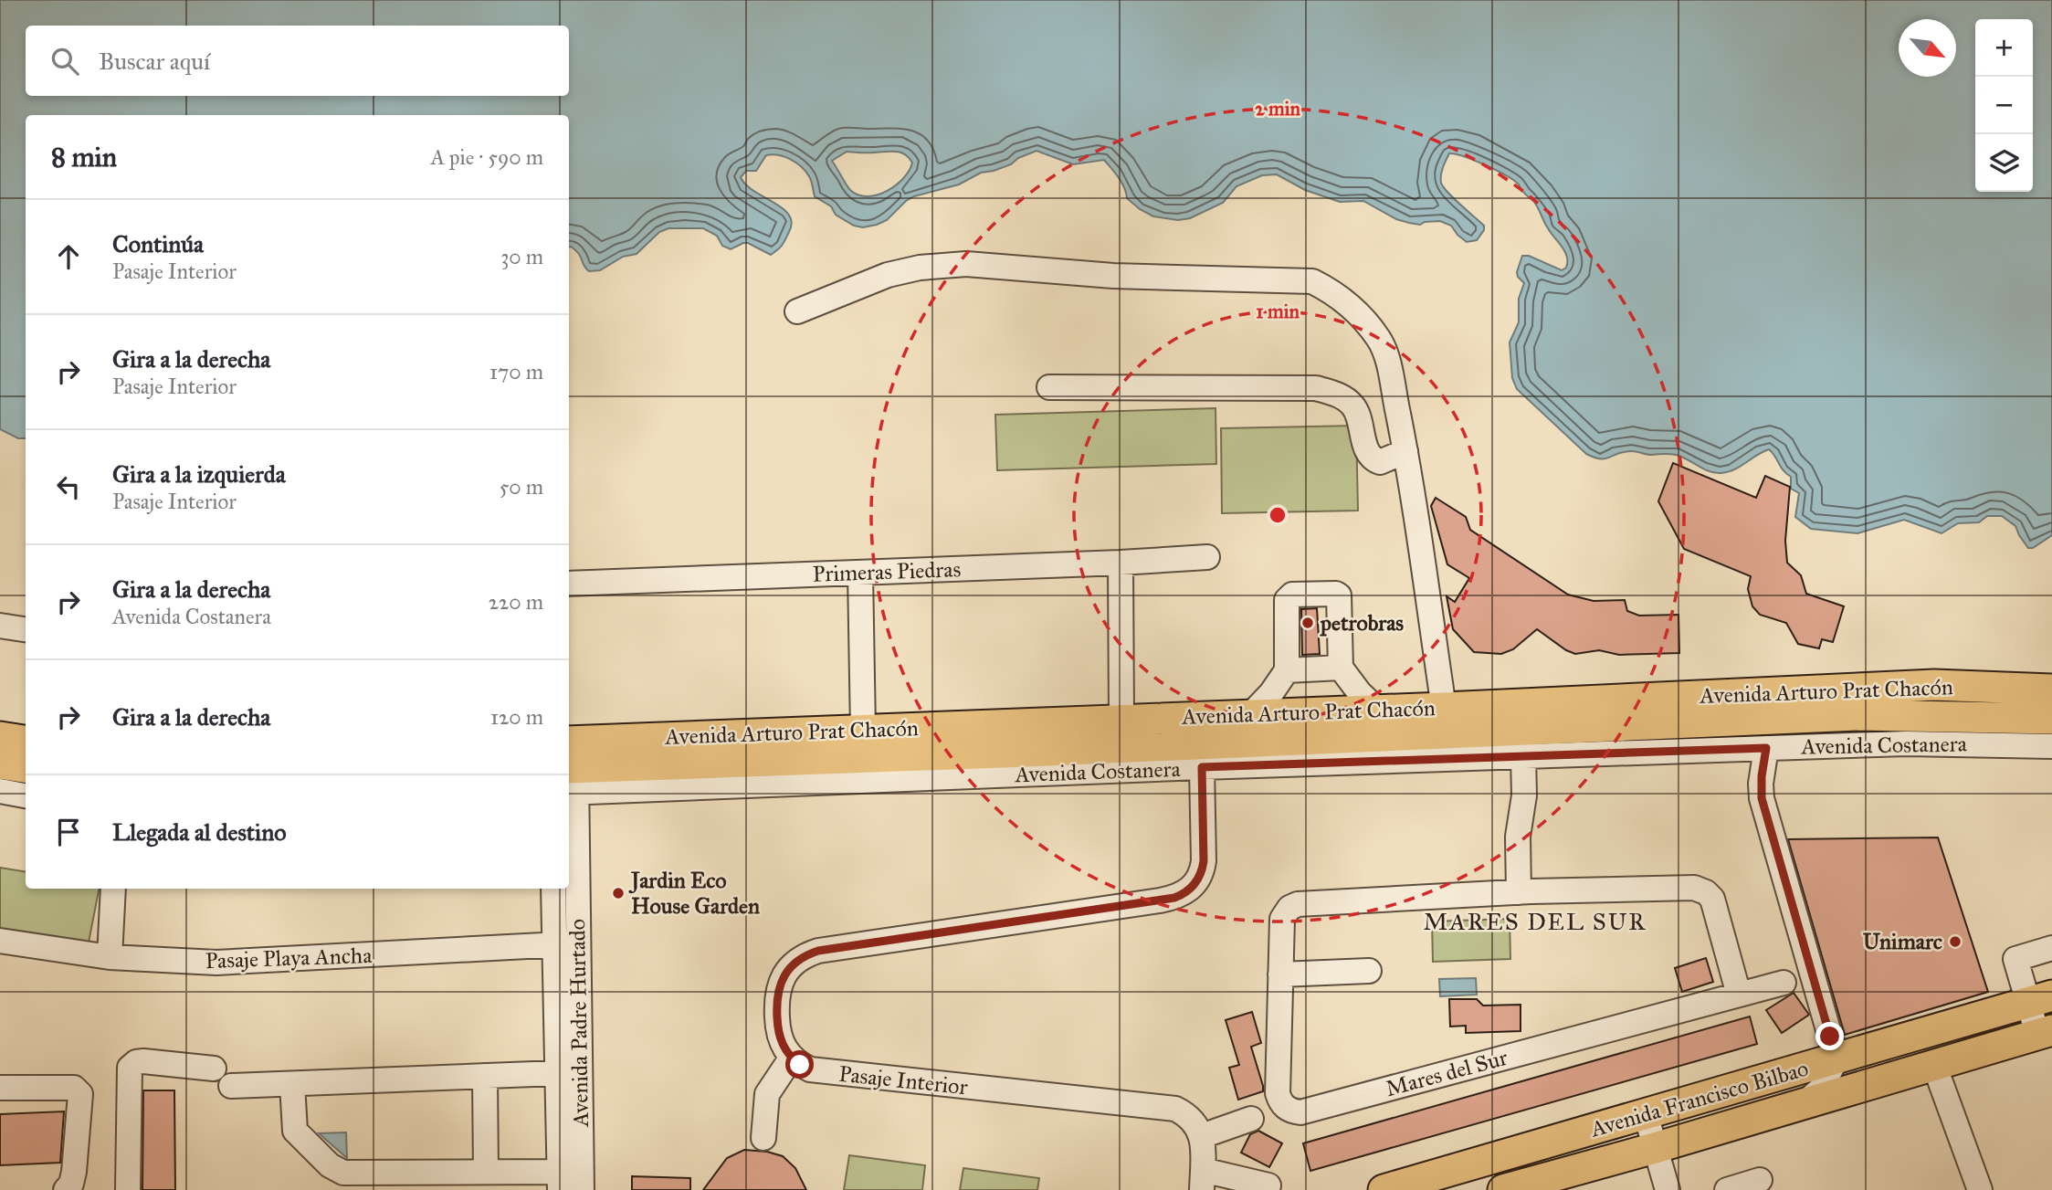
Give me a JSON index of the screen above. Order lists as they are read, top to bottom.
{
  "streets": {
    "main road": ["Avenida Arturo Prat Chacón", "Avenida Francisco Bilbao"],
    "street": [
      "Primeras Piedras",
      "Avenida Costanera",
      "Pasaje Playa Ancha",
      "Avenida Padre Hurtado",
      "Mares del Sur",
      "Pasaje Interior"
    ]
  },
  "crossings": [
    ["Avenida Arturo Prat Chacón", "Avenida Costanera"],
    ["Avenida Arturo Prat Chacón", "Avenida Padre Hurtado"],
    ["Avenida Costanera", "Avenida Padre Hurtado"],
    ["Pasaje Playa Ancha", "Avenida Padre Hurtado"]
  ],
  "districts": ["MARES DEL SUR"],
  "places": ["petrobras", "Jardin Eco House Garden", "Unimarc"],
  "north": "bottom right",
  "page": {
    "map_buttons": ["+", "−"],
    "search": "Buscar aquí",
    "heading": ["8 min", "A pie · 590 m"],
    "list": [
      ["Continúa", "Pasaje Interior", "30 m"],
      ["Gira a la derecha", "Pasaje Interior", "170 m"],
      ["Gira a la izquierda", "Pasaje Interior", "50 m"],
      ["Gira a la derecha", "Avenida Costanera", "220 m"],
      ["Gira a la derecha", "120 m"],
      "Llegada al destino"
    ]
  },
  "rings": ["2 min", "1 min"]
}
